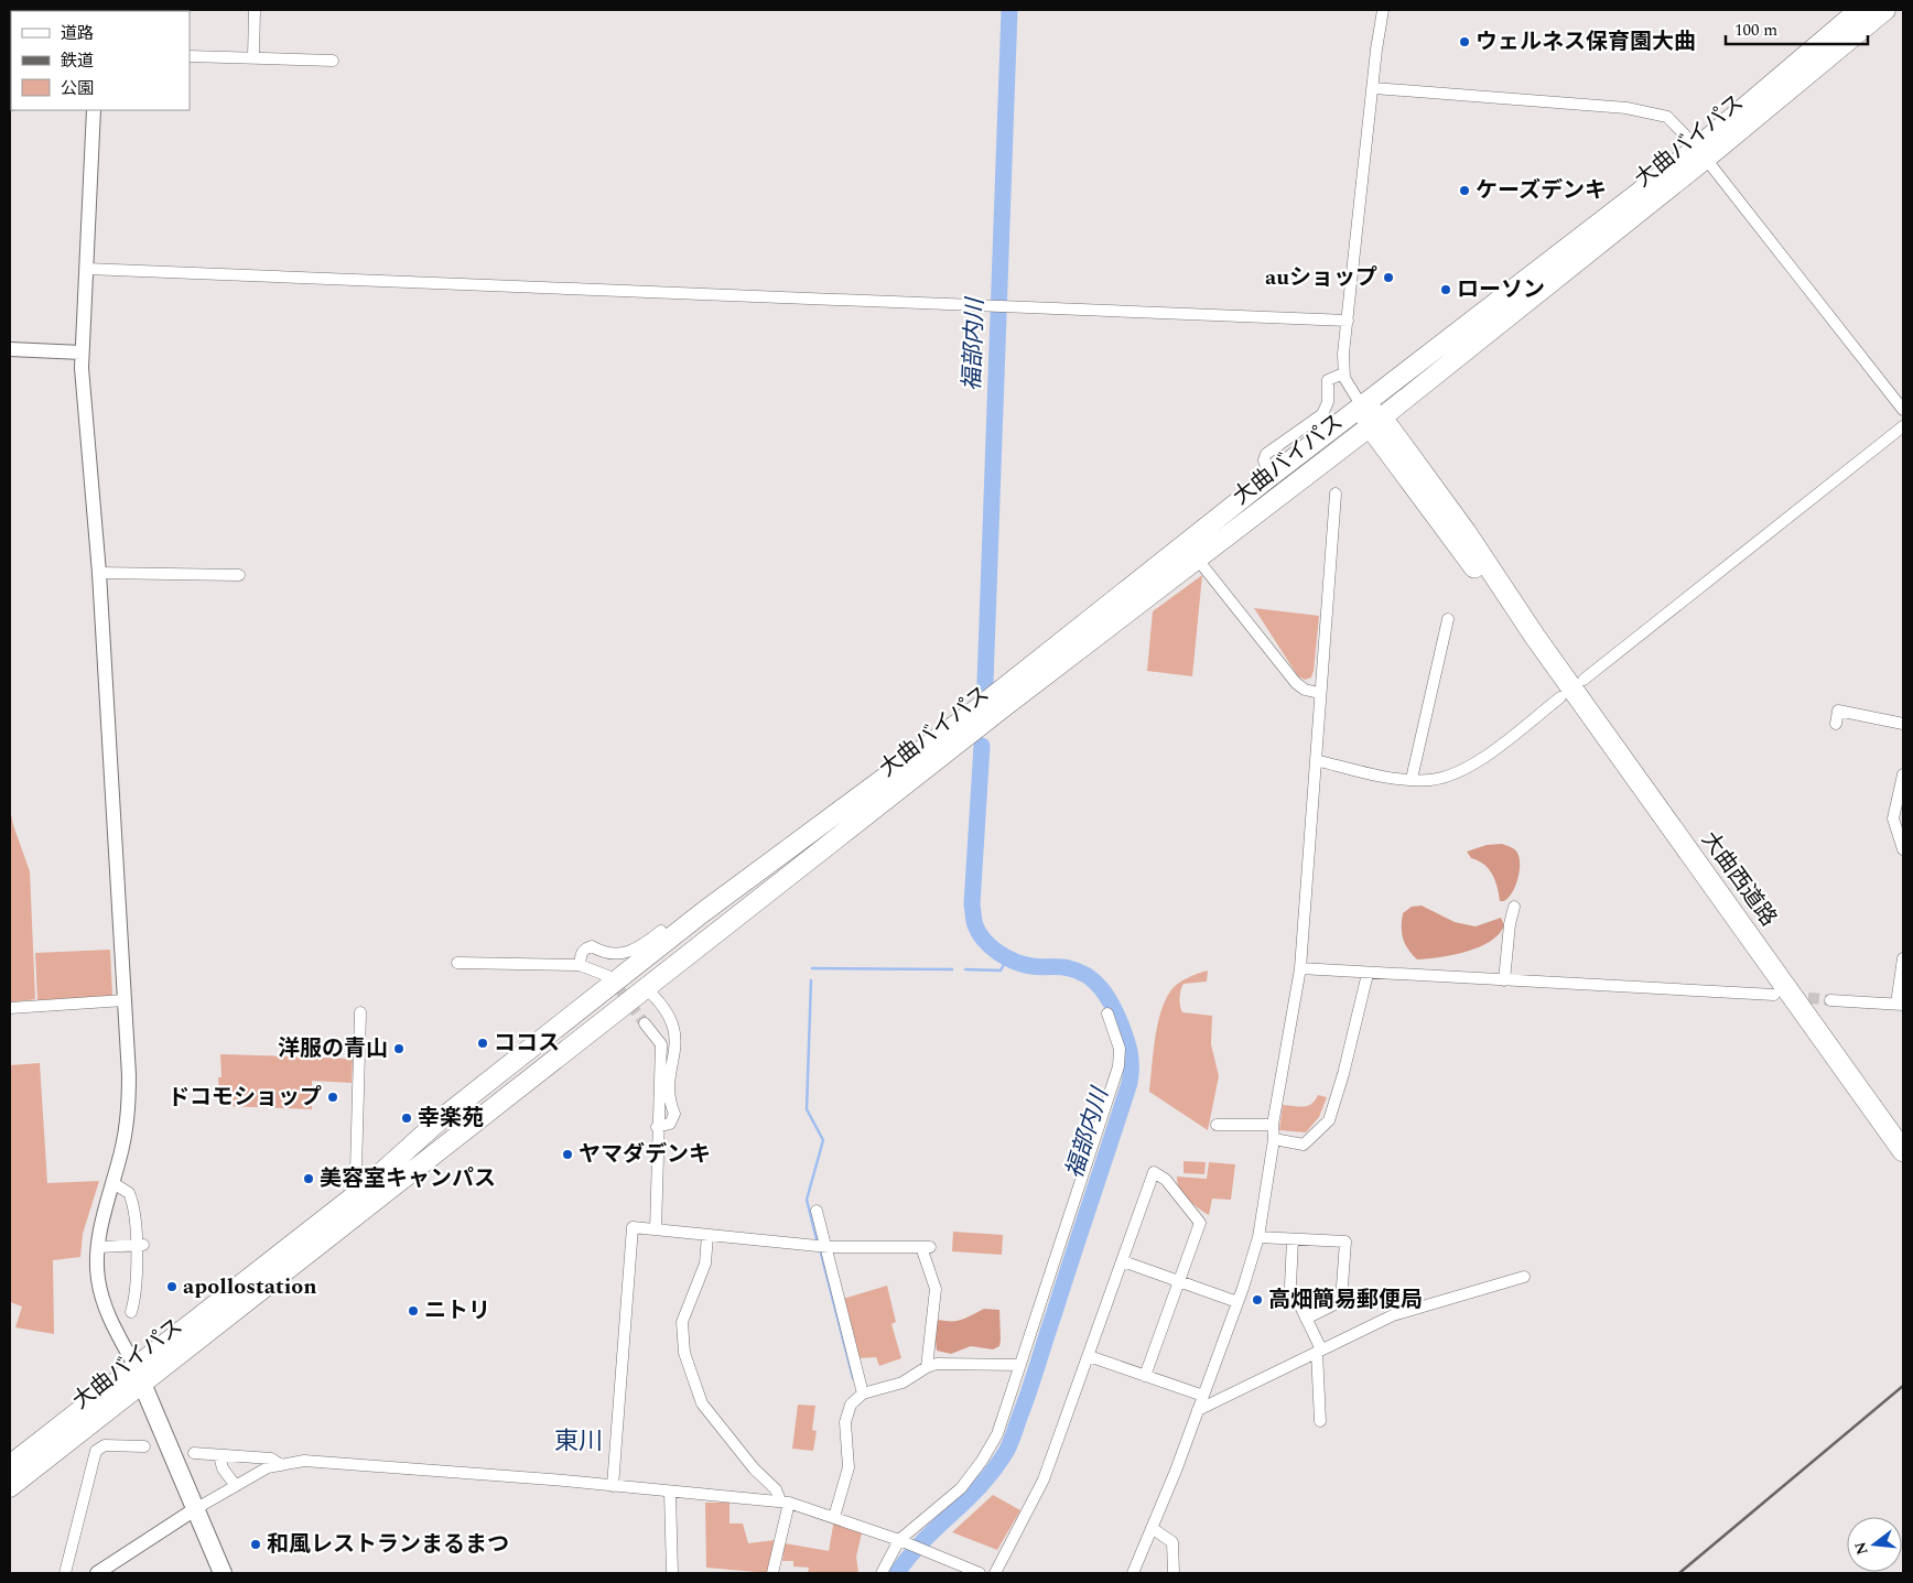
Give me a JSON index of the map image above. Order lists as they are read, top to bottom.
{
  "streets": {
    "highway": ["大曲バイパス", "大曲西道路"]
  },
  "crossings": [
    ["大曲バイパス", "大曲西道路"]
  ],
  "districts": ["東川"],
  "water": ["福部内川"],
  "places": [
    "ウェルネス保育園大曲",
    "ケーズデンキ",
    "auショップ",
    "ローソン",
    "ココス",
    "洋服の青山",
    "ドコモショップ",
    "幸楽苑",
    "ヤマダデンキ",
    "美容室キャンパス",
    "apollostation",
    "高畑簡易郵便局",
    "ニトリ",
    "和風レストランまるまつ"
  ],
  "legend": ["道路", "鉄道", "公園"],
  "scale_bar": "100 m",
  "north": "left"
}
